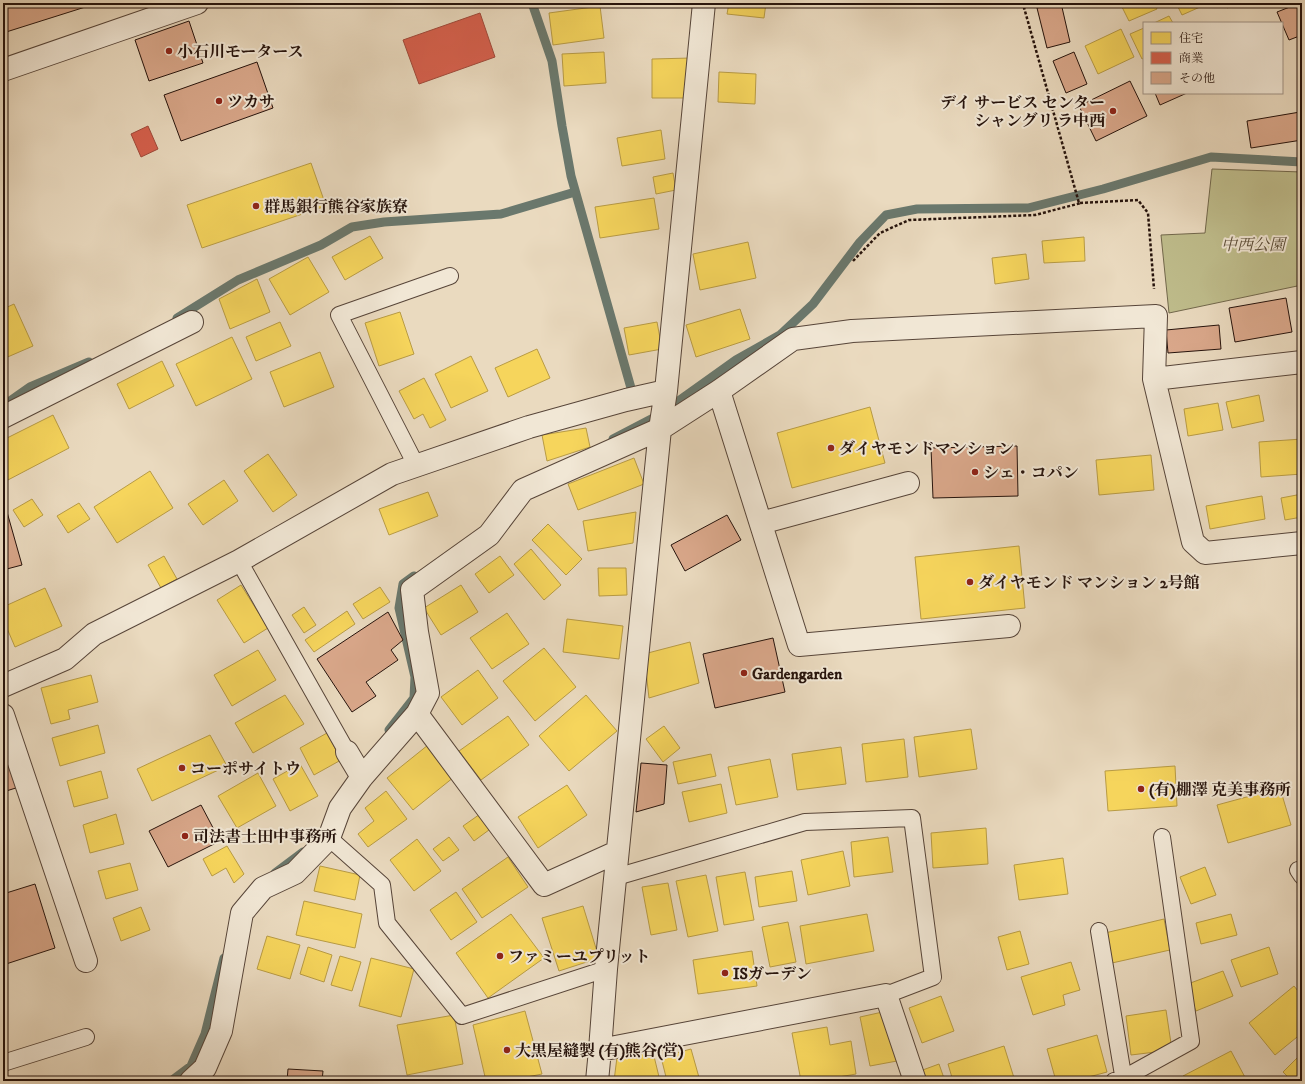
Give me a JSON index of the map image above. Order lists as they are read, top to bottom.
{
  "parks": ["中西公園"],
  "places": [
    "小石川モータース",
    "ツカサ",
    "デイ サービス センター シャングリ ラ中西",
    "群馬銀行熊谷家族寮",
    "ダイヤモンドマンション",
    "シェ・コパン",
    "ダイヤモンド マンション 2号館",
    "Gardengarden",
    "コーポサイトウ",
    "(有)棚澤 克美事務所",
    "司法書士田中事務所",
    "ファミーユプリット",
    "ISガーデン",
    "大黒屋縫製 (有)熊谷(営)"
  ],
  "legend": ["住宅", "商業", "その他"]
}
